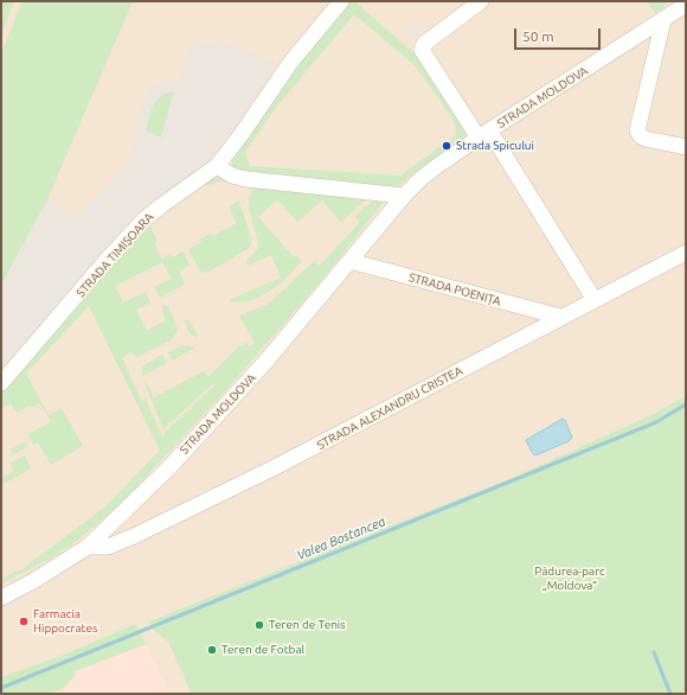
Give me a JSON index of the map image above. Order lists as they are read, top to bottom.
{
  "streets": {
    "street": [
      "STRADA MOLDOVA",
      "STRADA TIMIȘOARA",
      "STRADA POENIȚA",
      "STRADA ALEXANDRU CRISTEA"
    ]
  },
  "crossings": [
    ["STRADA MOLDOVA", "STRADA POENIȚA"],
    ["STRADA MOLDOVA", "STRADA ALEXANDRU CRISTEA"],
    ["STRADA POENIȚA", "STRADA ALEXANDRU CRISTEA"]
  ],
  "water": ["Valea Bostancea"],
  "parks": ["Pădurea-parc „Moldova”"],
  "places": [
    "Strada Spicului",
    "Farmacia Hippocrates",
    "Teren de Tenis",
    "Teren de Fotbal"
  ],
  "scale_bar": "50 m"
}
